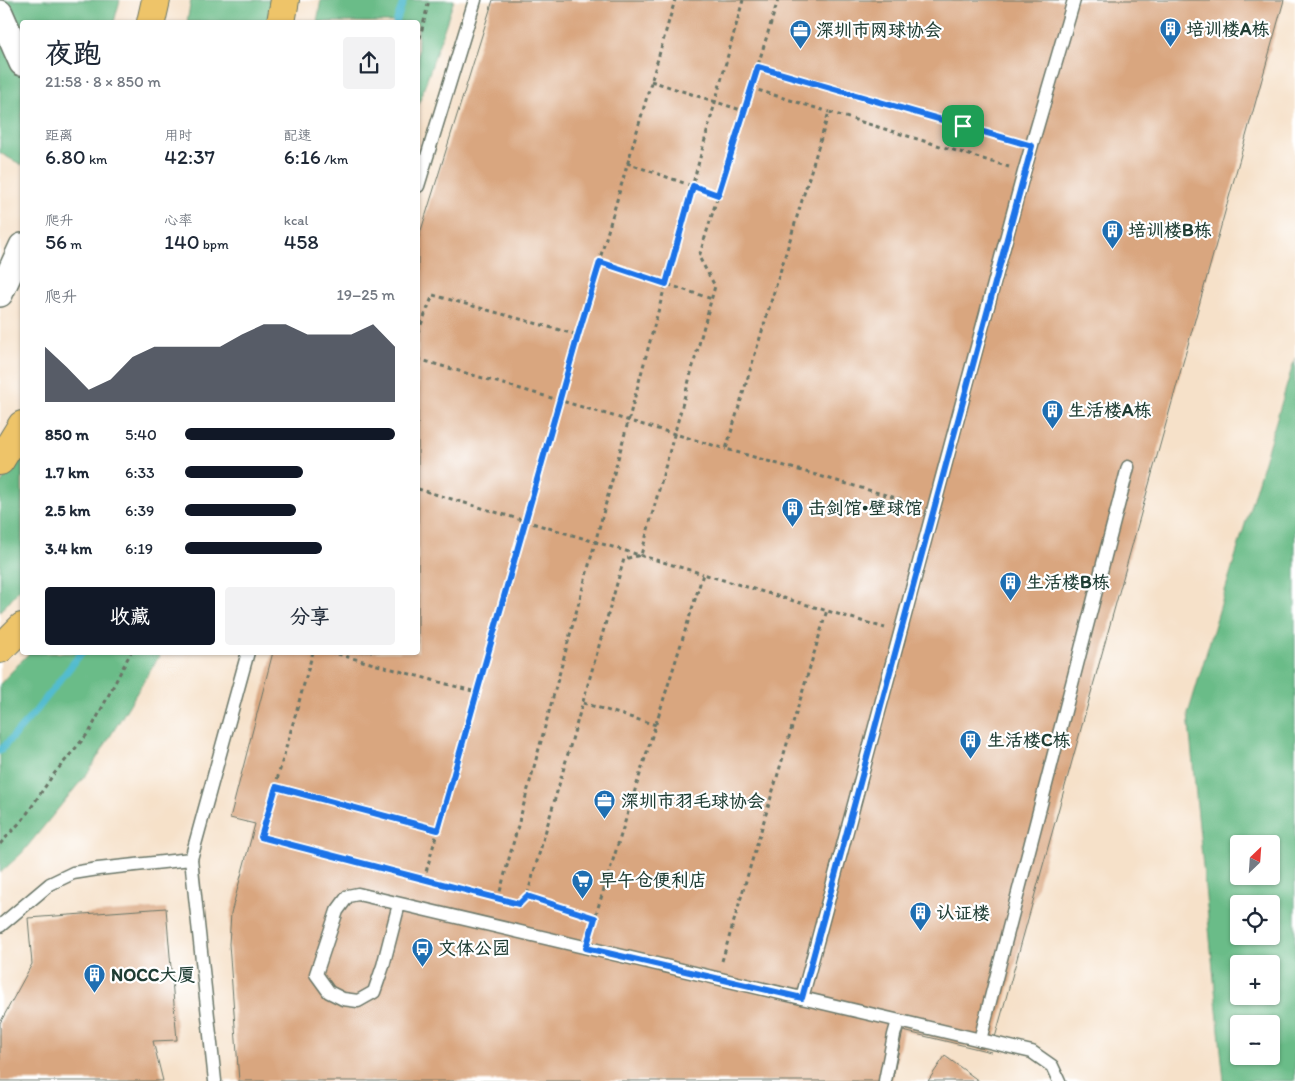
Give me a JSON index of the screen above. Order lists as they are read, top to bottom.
{
  "places": {
    "building": [
      "培训楼A栋",
      "培训楼B栋",
      "生活楼A栋",
      "击剑馆•壁球馆",
      "生活楼B栋",
      "生活楼C栋",
      "认证楼",
      "NOCC大厦"
    ],
    "office": ["深圳市网球协会", "深圳市羽毛球协会"],
    "supermarket": ["早午仓便利店"],
    "bus stop": ["文体公园"]
  },
  "north": "top right",
  "page": {
    "heading": ["夜跑", "21:58 · 8 × 850 m"],
    "stats": [
      ["距离", "6.80 km"],
      ["用时", "42:37"],
      ["配速", "6:16 /km"],
      ["爬升", "56 m"],
      ["心率", "140 bpm"],
      ["kcal", "458"]
    ],
    "chart": ["爬升", "19–25 m"],
    "list": [
      {
        "name": "850 m",
        "note": "5:40"
      },
      {
        "name": "1.7 km",
        "note": "6:33"
      },
      {
        "name": "2.5 km",
        "note": "6:39"
      },
      {
        "name": "3.4 km",
        "note": "6:19"
      }
    ],
    "buttons": ["收藏", "分享"],
    "map_buttons": ["+", "−"]
  }
}
